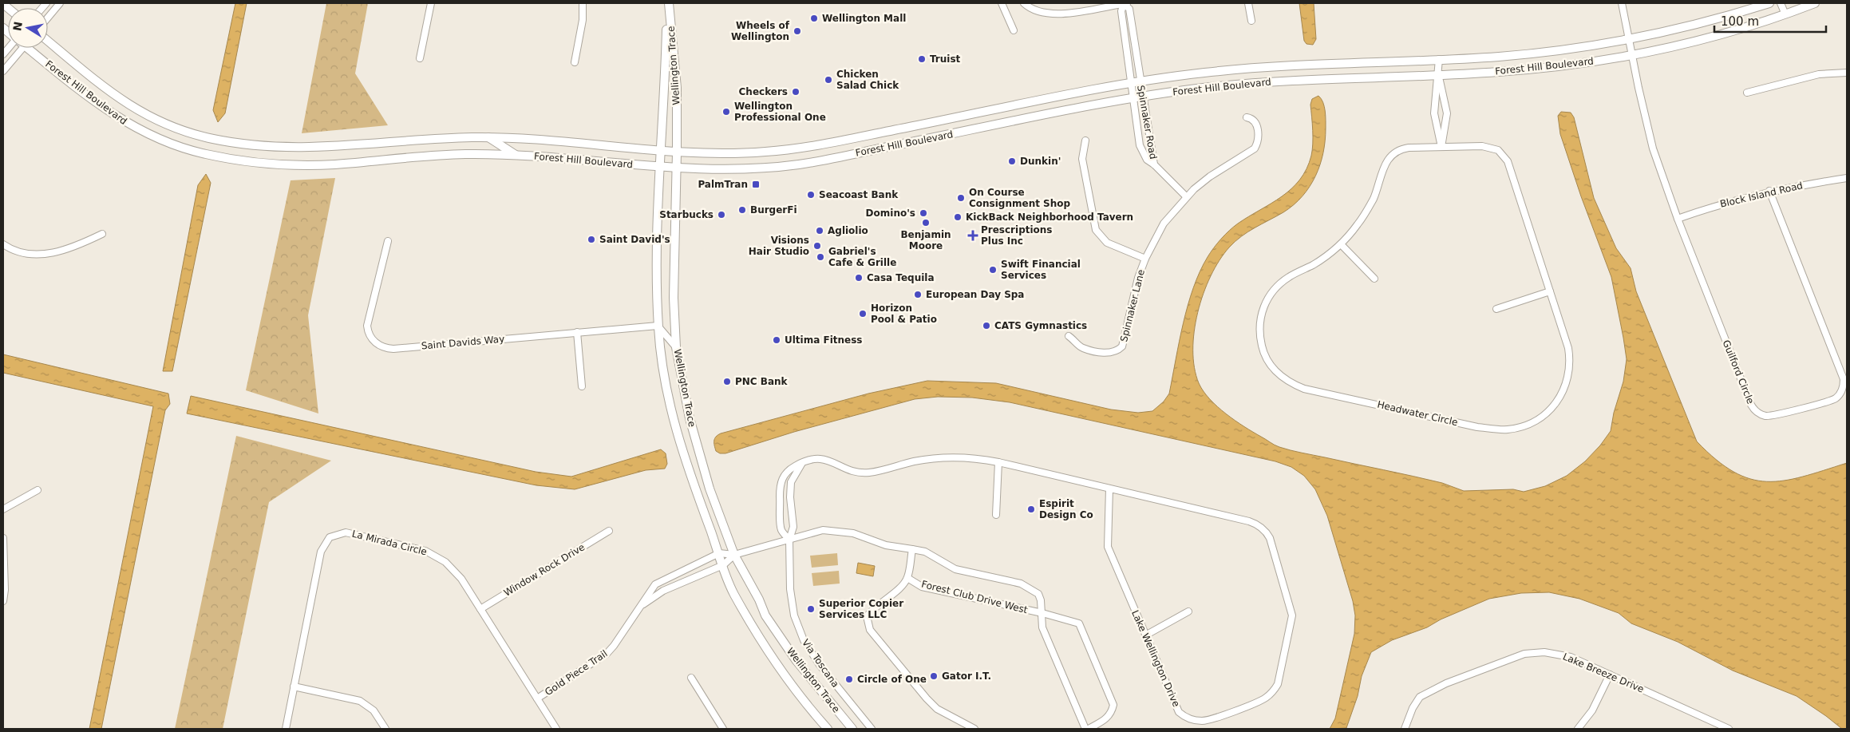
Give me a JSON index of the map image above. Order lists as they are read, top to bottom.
{
  "streets": {
    "main road": ["Wellington Trace", "Forest Hill Boulevard"],
    "street": [
      "Spinnaker Road",
      "Block Island Road",
      "Spinnaker Lane",
      "Saint Davids Way",
      "Guilford Circle",
      "Headwater Circle",
      "La Mirada Circle",
      "Window Rock Drive",
      "Forest Club Drive West",
      "Lake Wellington Drive",
      "Via Toscana",
      "Gold Piece Trail",
      "Lake Breeze Drive"
    ]
  },
  "crossings": [
    ["Wellington Trace", "Forest Hill Boulevard"],
    ["Wellington Trace", "Saint Davids Way"],
    ["Wellington Trace", "Forest Club Drive West"],
    ["Wellington Trace", "Gold Piece Trail"],
    ["Forest Hill Boulevard", "Spinnaker Road"],
    ["Forest Hill Boulevard", "Guilford Circle"],
    ["Spinnaker Road", "Spinnaker Lane"],
    ["Block Island Road", "Guilford Circle"],
    ["La Mirada Circle", "Window Rock Drive"],
    ["La Mirada Circle", "Gold Piece Trail"],
    ["Forest Club Drive West", "Lake Wellington Drive"],
    ["Forest Club Drive West", "Via Toscana"],
    ["Forest Club Drive West", "Gold Piece Trail"],
    ["Lake Wellington Drive", "Via Toscana"]
  ],
  "places": {
    "other": [
      "Wellington Mall",
      "Wheels of Wellington",
      "Truist",
      "Chicken Salad Chick",
      "Checkers",
      "Wellington Professional One",
      "Dunkin'",
      "Seacoast Bank",
      "On Course Consignment Shop",
      "BurgerFi",
      "Domino's",
      "Starbucks",
      "KickBack Neighborhood Tavern",
      "Benjamin Moore",
      "Agliolio",
      "Saint David's",
      "Visions Hair Studio",
      "Gabriel's Cafe & Grille",
      "Swift Financial Services",
      "Casa Tequila",
      "European Day Spa",
      "Horizon Pool & Patio",
      "CATS Gymnastics",
      "Ultima Fitness",
      "PNC Bank",
      "Espirit Design Co",
      "Superior Copier Services LLC",
      "Gator I.T.",
      "Circle of One"
    ],
    "transit": ["PalmTran"],
    "health": ["Prescriptions Plus Inc"]
  },
  "scale_bar": "100 m",
  "north": "left"
}
